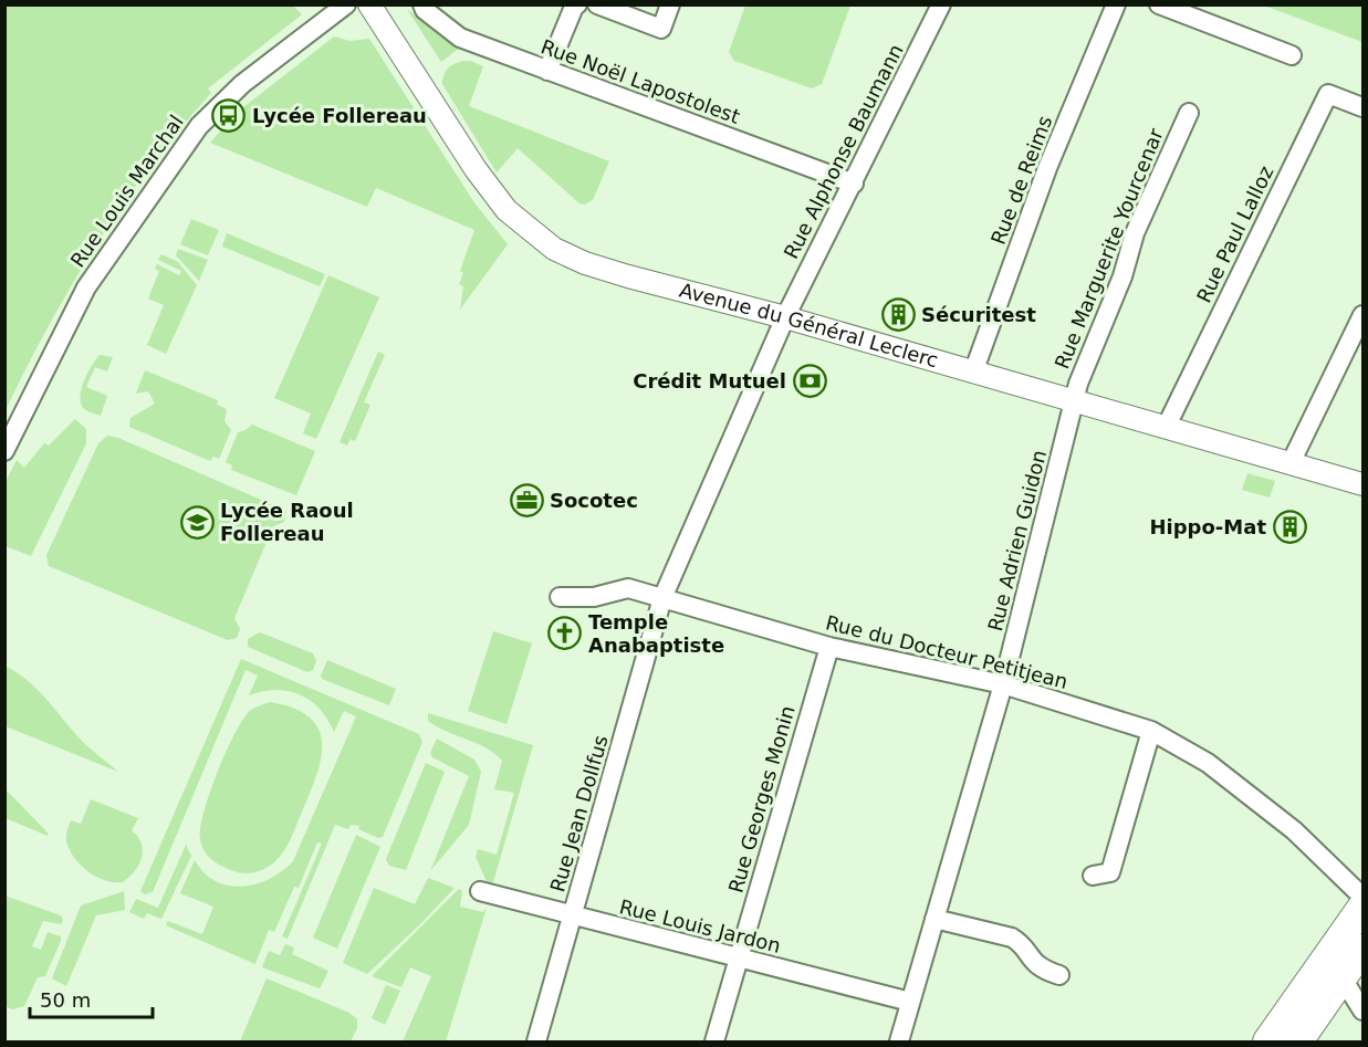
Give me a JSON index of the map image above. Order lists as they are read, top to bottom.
{
  "streets": {
    "street": [
      "Rue Noël Lapostolest",
      "Rue Alphonse Baumann",
      "Rue de Reims",
      "Rue Louis Marchal",
      "Rue Paul Lalloz",
      "Rue Marguerite Yourcenar",
      "Avenue du Général Leclerc",
      "Rue Adrien Guidon",
      "Rue du Docteur Petitjean",
      "Rue Georges Monin",
      "Rue Jean Dollfus",
      "Rue Louis Jardon"
    ]
  },
  "crossings": [
    ["Rue Noël Lapostolest", "Rue Alphonse Baumann"],
    ["Rue Alphonse Baumann", "Avenue du Général Leclerc"],
    ["Rue Alphonse Baumann", "Rue Jean Dollfus"],
    ["Rue de Reims", "Avenue du Général Leclerc"],
    ["Rue Paul Lalloz", "Avenue du Général Leclerc"],
    ["Rue Marguerite Yourcenar", "Avenue du Général Leclerc"],
    ["Rue Marguerite Yourcenar", "Rue Adrien Guidon"],
    ["Avenue du Général Leclerc", "Rue Adrien Guidon"],
    ["Avenue du Général Leclerc", "Rue Jean Dollfus"],
    ["Rue Adrien Guidon", "Rue du Docteur Petitjean"],
    ["Rue Adrien Guidon", "Rue Louis Jardon"],
    ["Rue du Docteur Petitjean", "Rue Georges Monin"],
    ["Rue du Docteur Petitjean", "Rue Jean Dollfus"],
    ["Rue Georges Monin", "Rue Louis Jardon"],
    ["Rue Jean Dollfus", "Rue Louis Jardon"]
  ],
  "places": {
    "bus stop": ["Lycée Follereau"],
    "building": ["Sécuritest", "Hippo-Mat"],
    "bank": ["Crédit Mutuel"],
    "office": ["Socotec"],
    "school or university": ["Lycée Raoul Follereau"],
    "church": ["Temple Anabaptiste"]
  },
  "scale_bar": "50 m"
}
